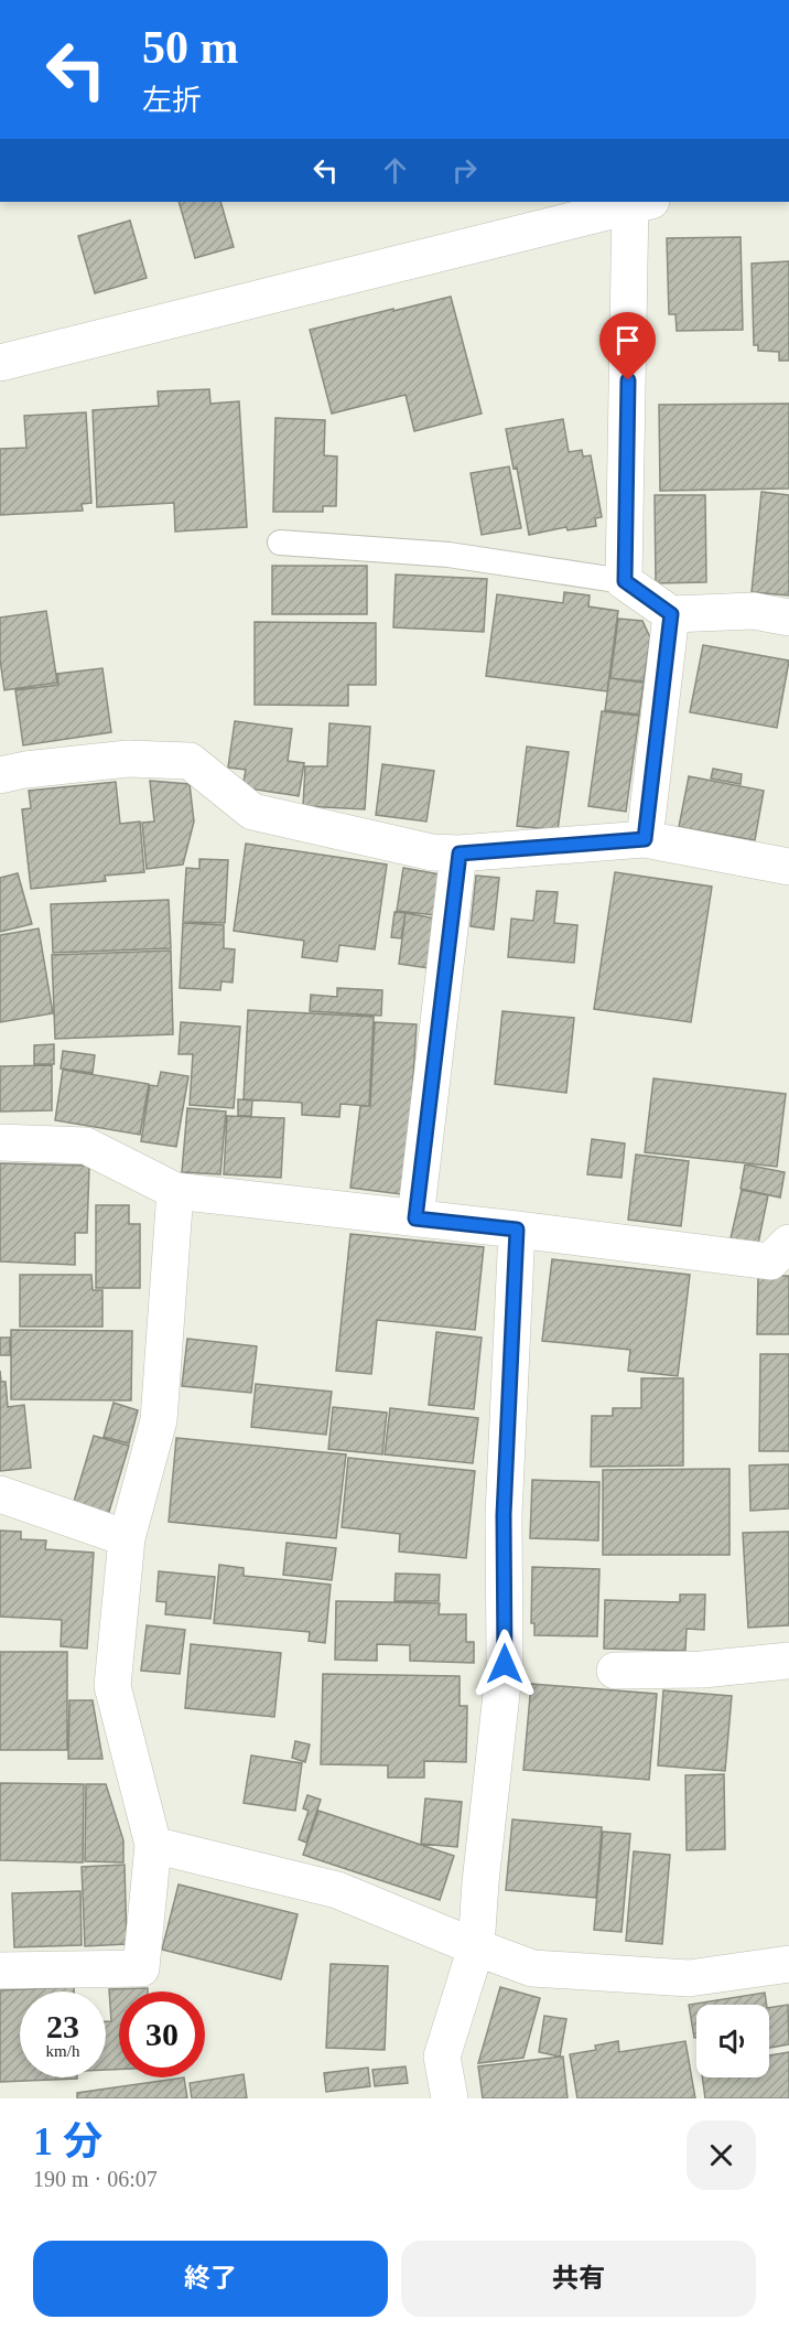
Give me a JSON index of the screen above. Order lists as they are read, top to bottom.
{
  "page": {
    "turn": ["50 m", "左折"],
    "speed": "23 km/h",
    "limit": "30",
    "heading": ["1 分", "190 m · 06:07"],
    "buttons": ["終了", "共有"]
  }
}
